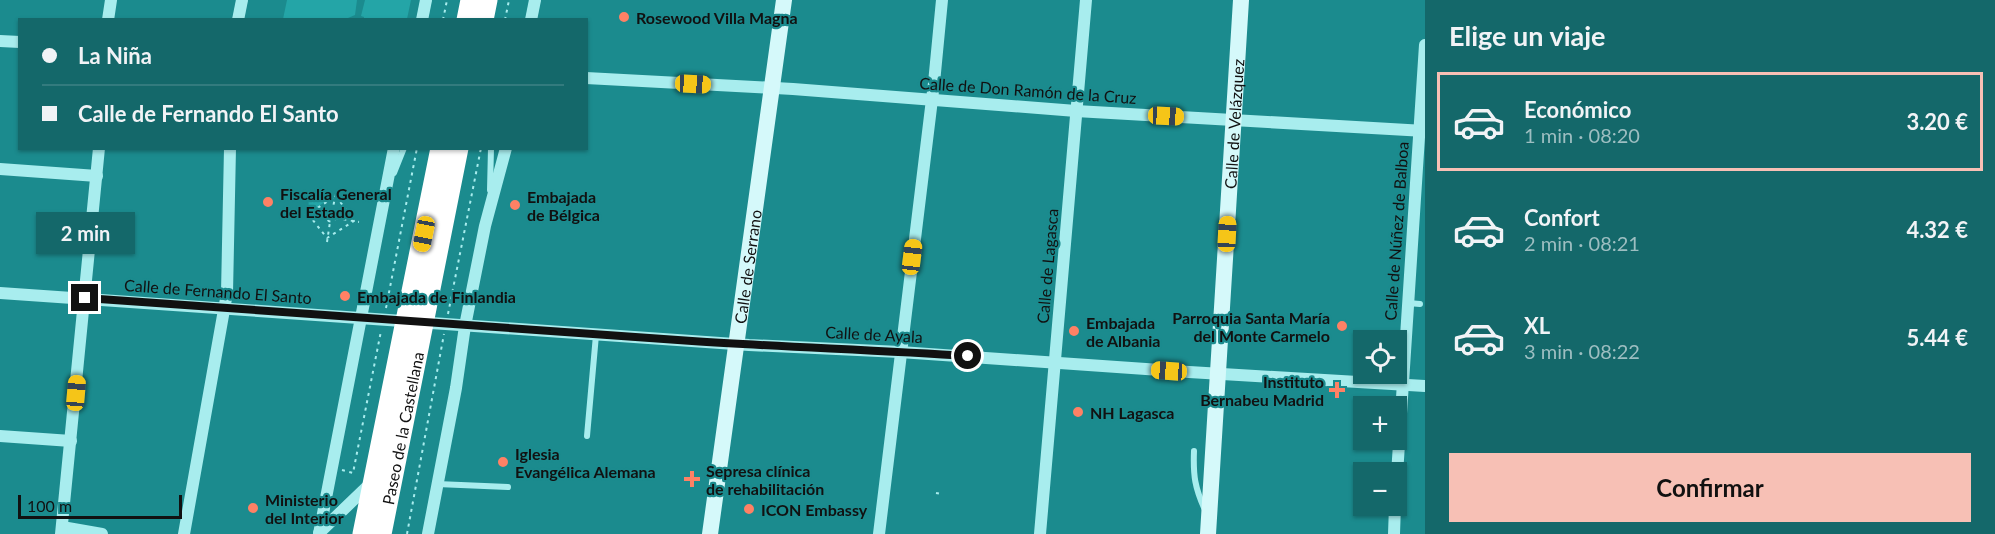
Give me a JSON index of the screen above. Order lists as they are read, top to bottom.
{
  "streets": {
    "highway": ["Paseo de la Castellana"],
    "main road": ["Calle de Velázquez", "Calle de Serrano"],
    "street": [
      "Calle de Don Ramón de la Cruz",
      "Calle de Núñez de Balboa",
      "Calle de Lagasca",
      "Calle de Fernando El Santo",
      "Calle de Ayala"
    ]
  },
  "crossings": [
    ["Calle de Don Ramón de la Cruz", "Calle de Velázquez"],
    ["Calle de Don Ramón de la Cruz", "Calle de Núñez de Balboa"],
    ["Calle de Don Ramón de la Cruz", "Calle de Lagasca"],
    ["Calle de Don Ramón de la Cruz", "Calle de Serrano"],
    ["Calle de Velázquez", "Calle de Ayala"],
    ["Calle de Núñez de Balboa", "Calle de Ayala"],
    ["Calle de Lagasca", "Calle de Ayala"],
    ["Calle de Serrano", "Calle de Ayala"],
    ["Calle de Fernando El Santo", "Paseo de la Castellana"]
  ],
  "places": {
    "other": [
      "Rosewood Villa Magna",
      "Fiscalía General del Estado",
      "Embajada de Bélgica",
      "Embajada de Finlandia",
      "Parroquia Santa María del Monte Carmelo",
      "Embajada de Albania",
      "NH Lagasca",
      "Iglesia Evangélica Alemana",
      "Ministerio del Interior",
      "ICON Embassy"
    ],
    "health": ["Instituto Bernabeu Madrid", "Sepresa clínica de rehabilitación"]
  },
  "scale_bar": "100 m",
  "page": {
    "heading": "Elige un viaje",
    "banner": ["La Niña", "Calle de Fernando El Santo"],
    "list": [
      {
        "name": "Económico",
        "note": "1 min · 08:20",
        "value": "3.20 €"
      },
      {
        "name": "Confort",
        "note": "2 min · 08:21",
        "value": "4.32 €"
      },
      {
        "name": "XL",
        "note": "3 min · 08:22",
        "value": "5.44 €"
      }
    ],
    "bubble": "2 min",
    "map_buttons": ["+", "−"],
    "buttons": "Confirmar",
    "scale": "100 m"
  }
}
